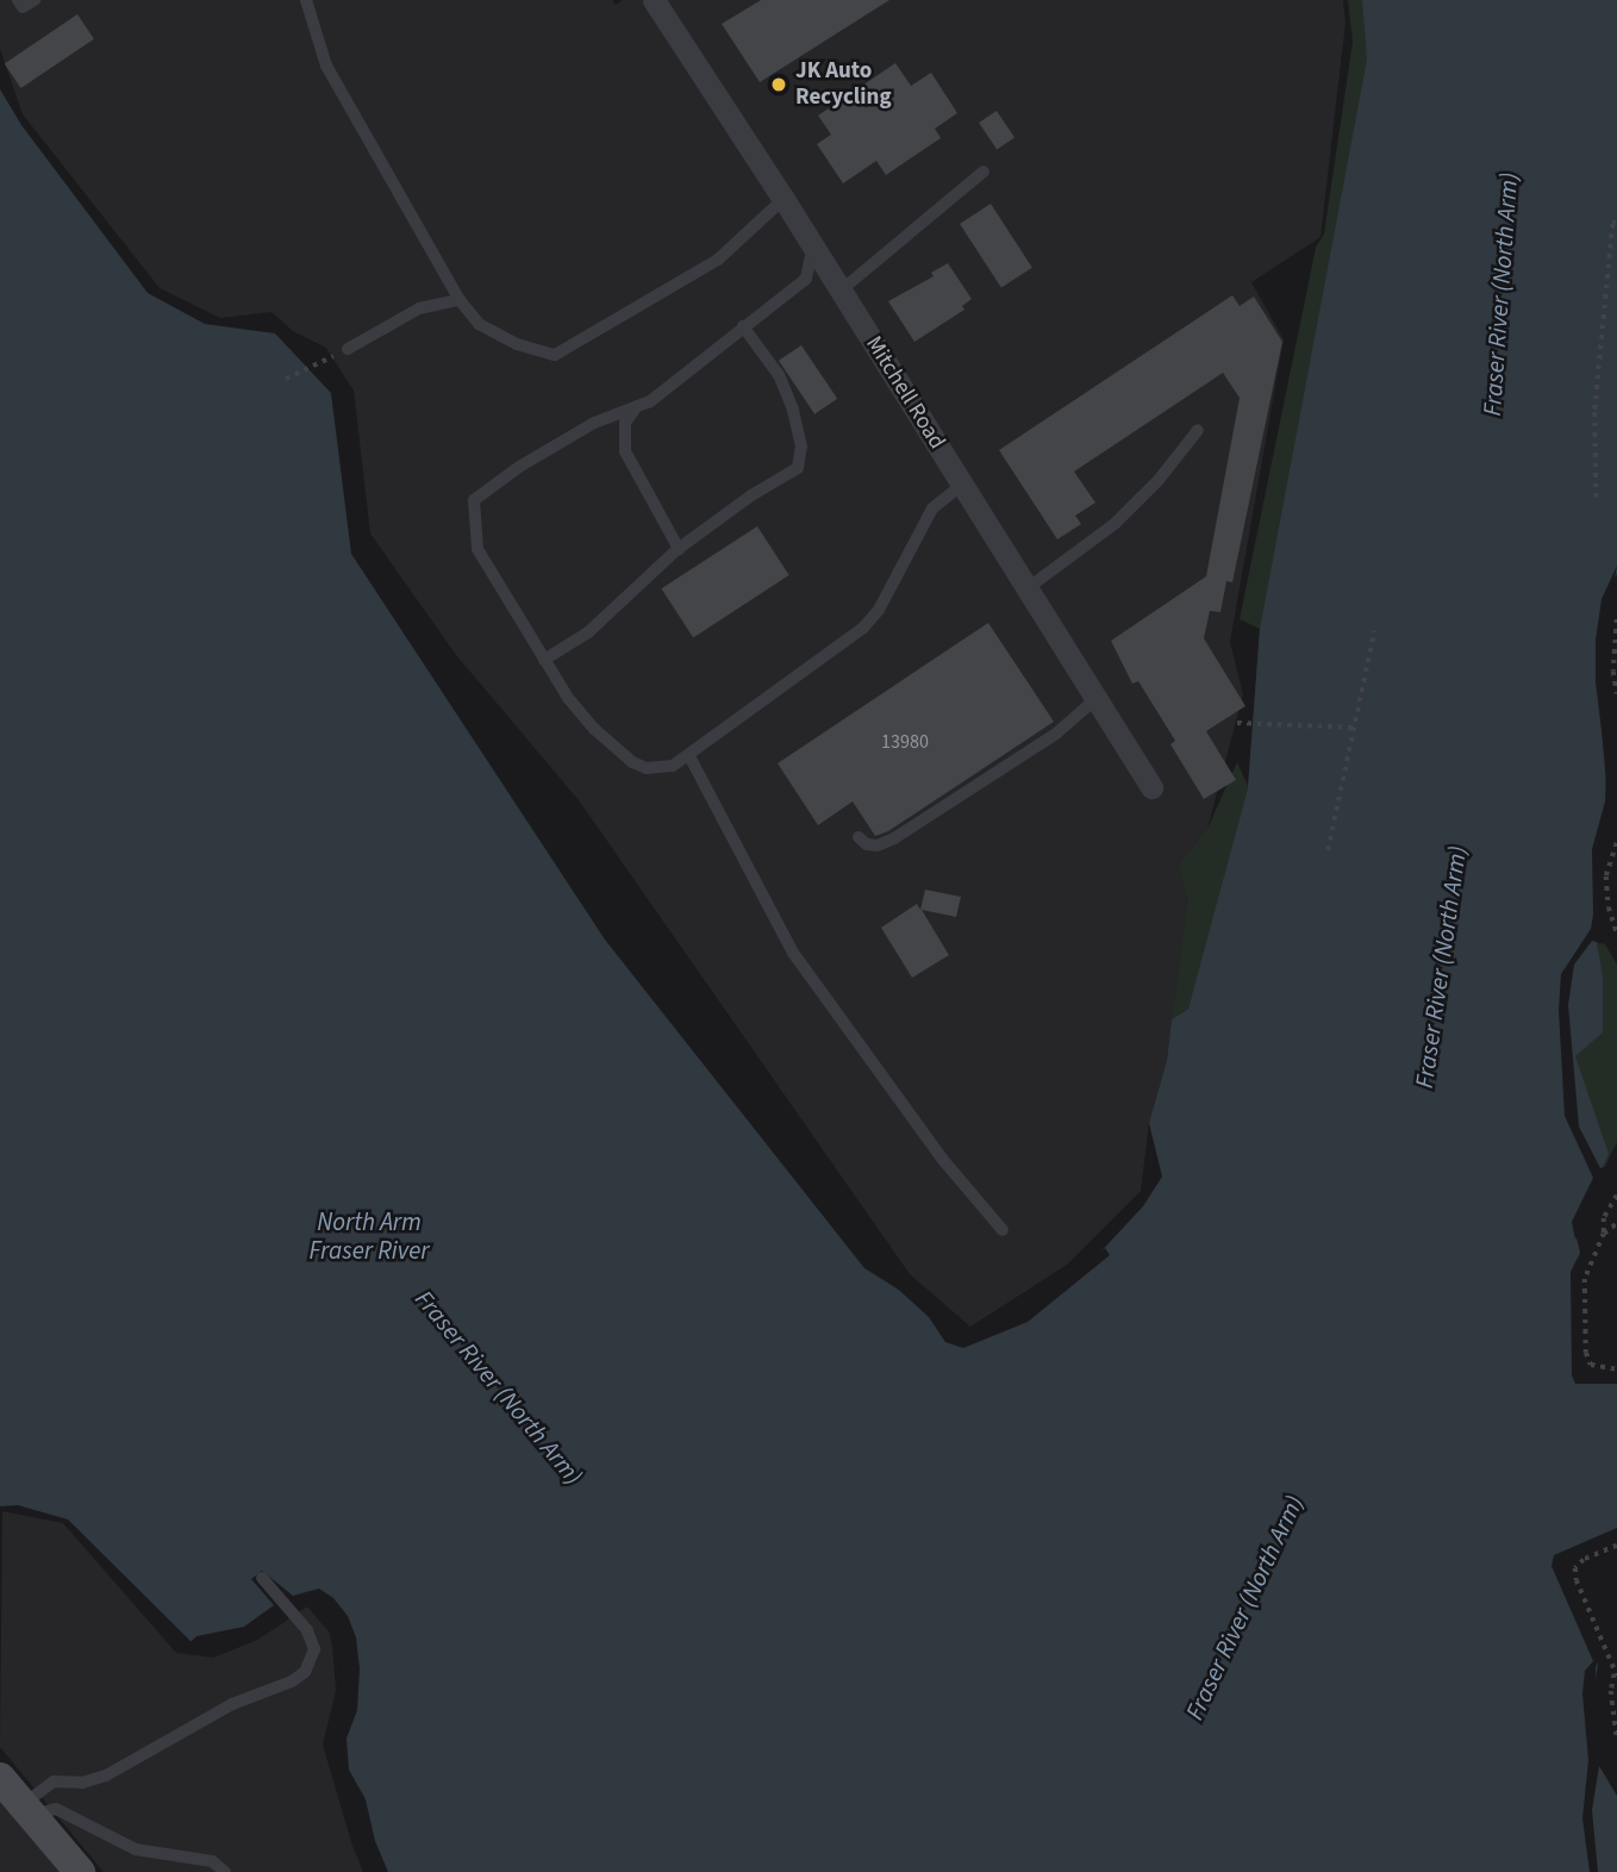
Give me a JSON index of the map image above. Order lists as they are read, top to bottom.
{
  "streets": {
    "street": ["Mitchell Road"]
  },
  "water": ["Fraser River (North Arm)", "North Arm Fraser River"],
  "places": ["JK Auto Recycling"],
  "house_numbers": ["13980"]
}
